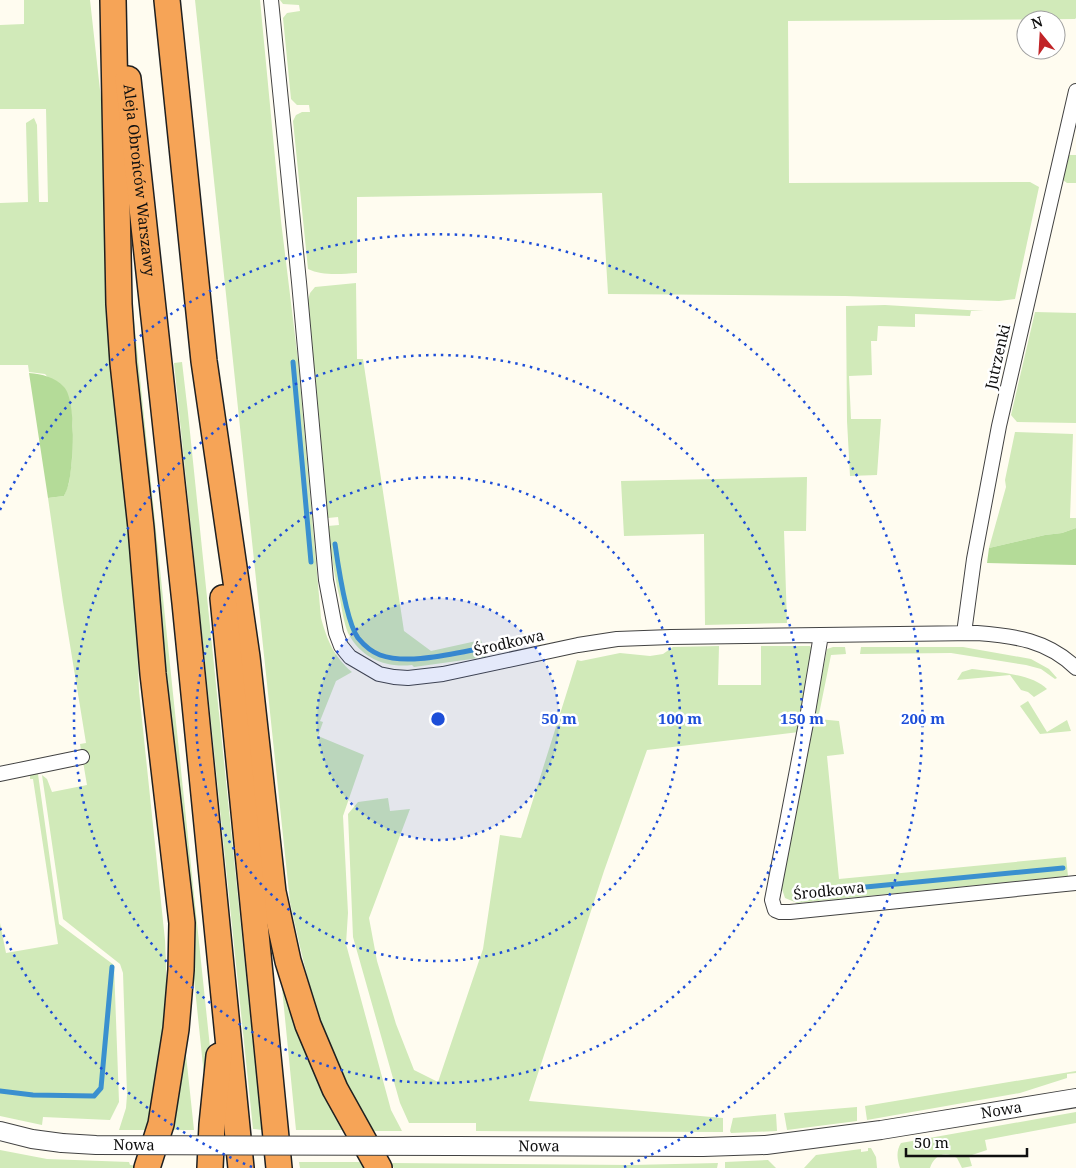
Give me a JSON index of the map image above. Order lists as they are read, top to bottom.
{
  "streets": {
    "highway": ["Aleja Obrońców Warszawy"],
    "street": ["Jutrzenki", "Środkowa", "Nowa"]
  },
  "crossings": [
    ["Jutrzenki", "Środkowa"]
  ],
  "scale_bar": "50 m",
  "north": "top",
  "rings": [
    "50 m",
    "100 m",
    "150 m",
    "200 m"
  ]
}
